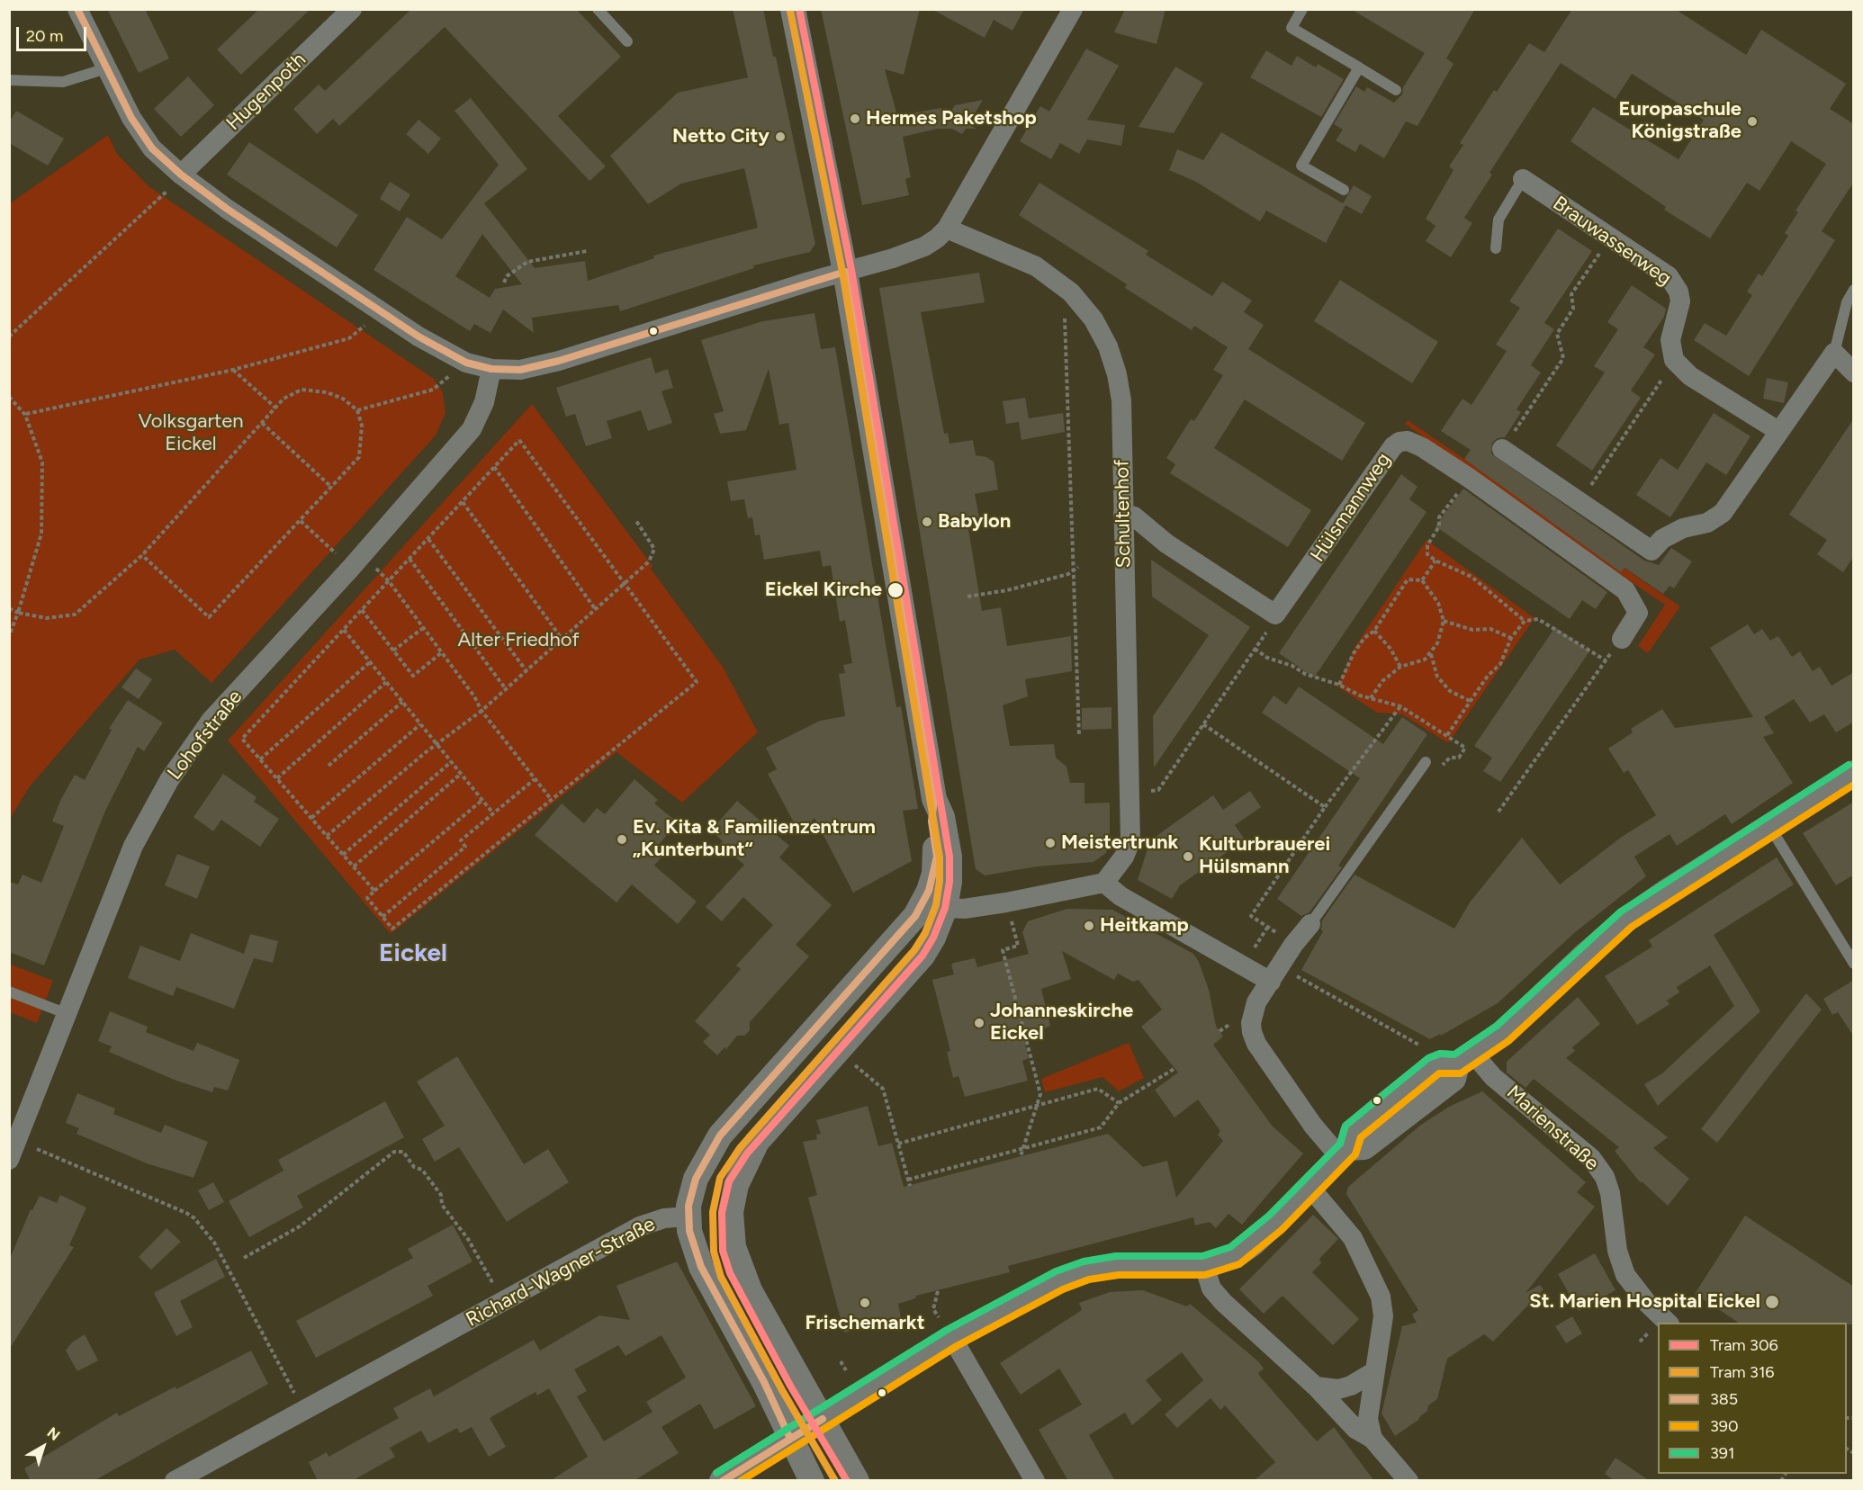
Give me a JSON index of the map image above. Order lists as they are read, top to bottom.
{
  "streets": {
    "street": [
      "Hugenpoth",
      "Brauwasserweg",
      "Hülsmannweg",
      "Schultenhof",
      "Lohofstraße",
      "Marienstraße",
      "Richard-Wagner-Straße"
    ]
  },
  "districts": ["Eickel"],
  "parks": ["Volksgarten Eickel", "Alter Friedhof"],
  "places": [
    "Hermes Paketshop",
    "Europaschule Königstraße",
    "Netto City",
    "Babylon",
    "Eickel Kirche",
    "Ev. Kita & Familienzentrum „Kunterbunt“",
    "Meistertrunk",
    "Kulturbrauerei Hülsmann",
    "Heitkamp",
    "Johanneskirche Eickel",
    "St. Marien Hospital Eickel",
    "Frischemarkt"
  ],
  "lines": [
    "tram line 306",
    "transit line 385",
    "tram line 316",
    "transit line 391",
    "transit line 390"
  ],
  "legend": [
    "Tram 306",
    "Tram 316",
    "385",
    "390",
    "391"
  ],
  "scale_bar": "20 m",
  "north": "top right"
}
